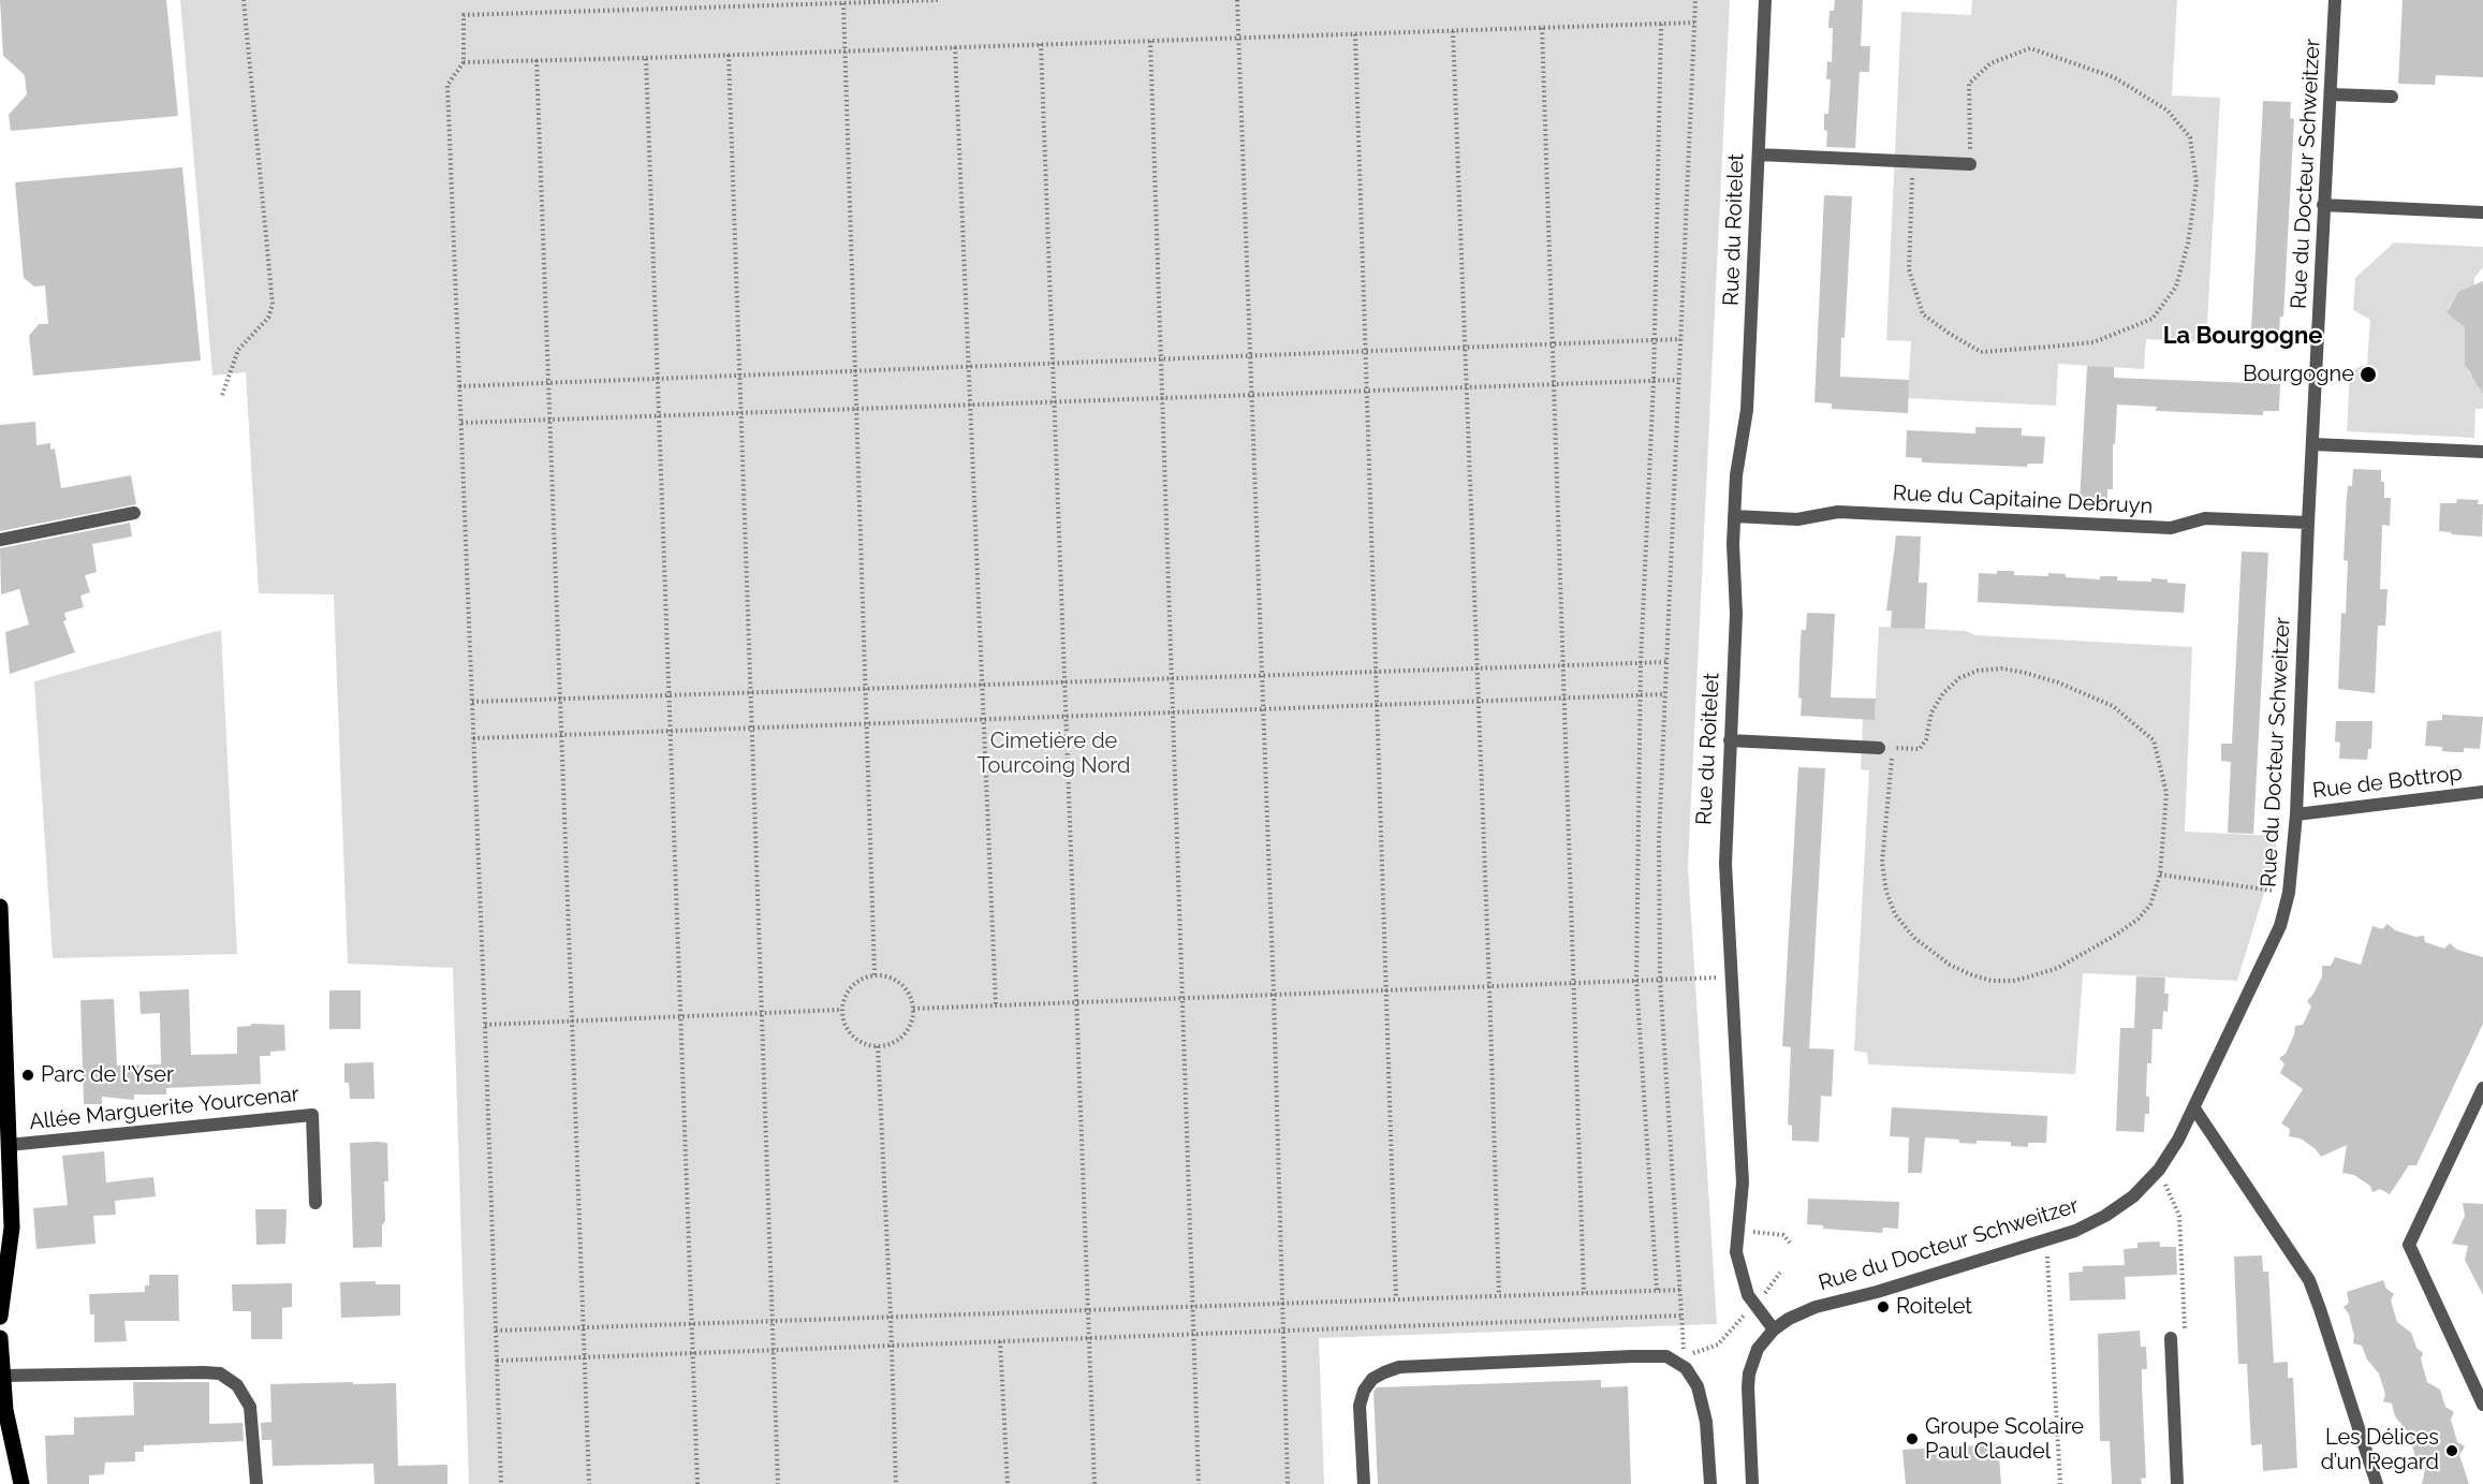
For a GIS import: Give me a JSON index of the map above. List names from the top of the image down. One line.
{"streets":{"street":["Rue du Docteur Schweitzer","Rue du Roitelet","Rue du Capitaine Debruyn","Rue de Bottrop","Allée Marguerite Yourcenar"]},"crossings":[["Rue du Docteur Schweitzer","Rue du Roitelet"],["Rue du Docteur Schweitzer","Rue du Capitaine Debruyn"],["Rue du Docteur Schweitzer","Rue de Bottrop"],["Rue du Roitelet","Rue du Capitaine Debruyn"]],"districts":["La Bourgogne"],"parks":["Cimetière de Tourcoing Nord"],"places":["Bourgogne","Parc de l'Yser","Roitelet","Groupe Scolaire Paul Claudel","Les Délices d’un Regard"]}
